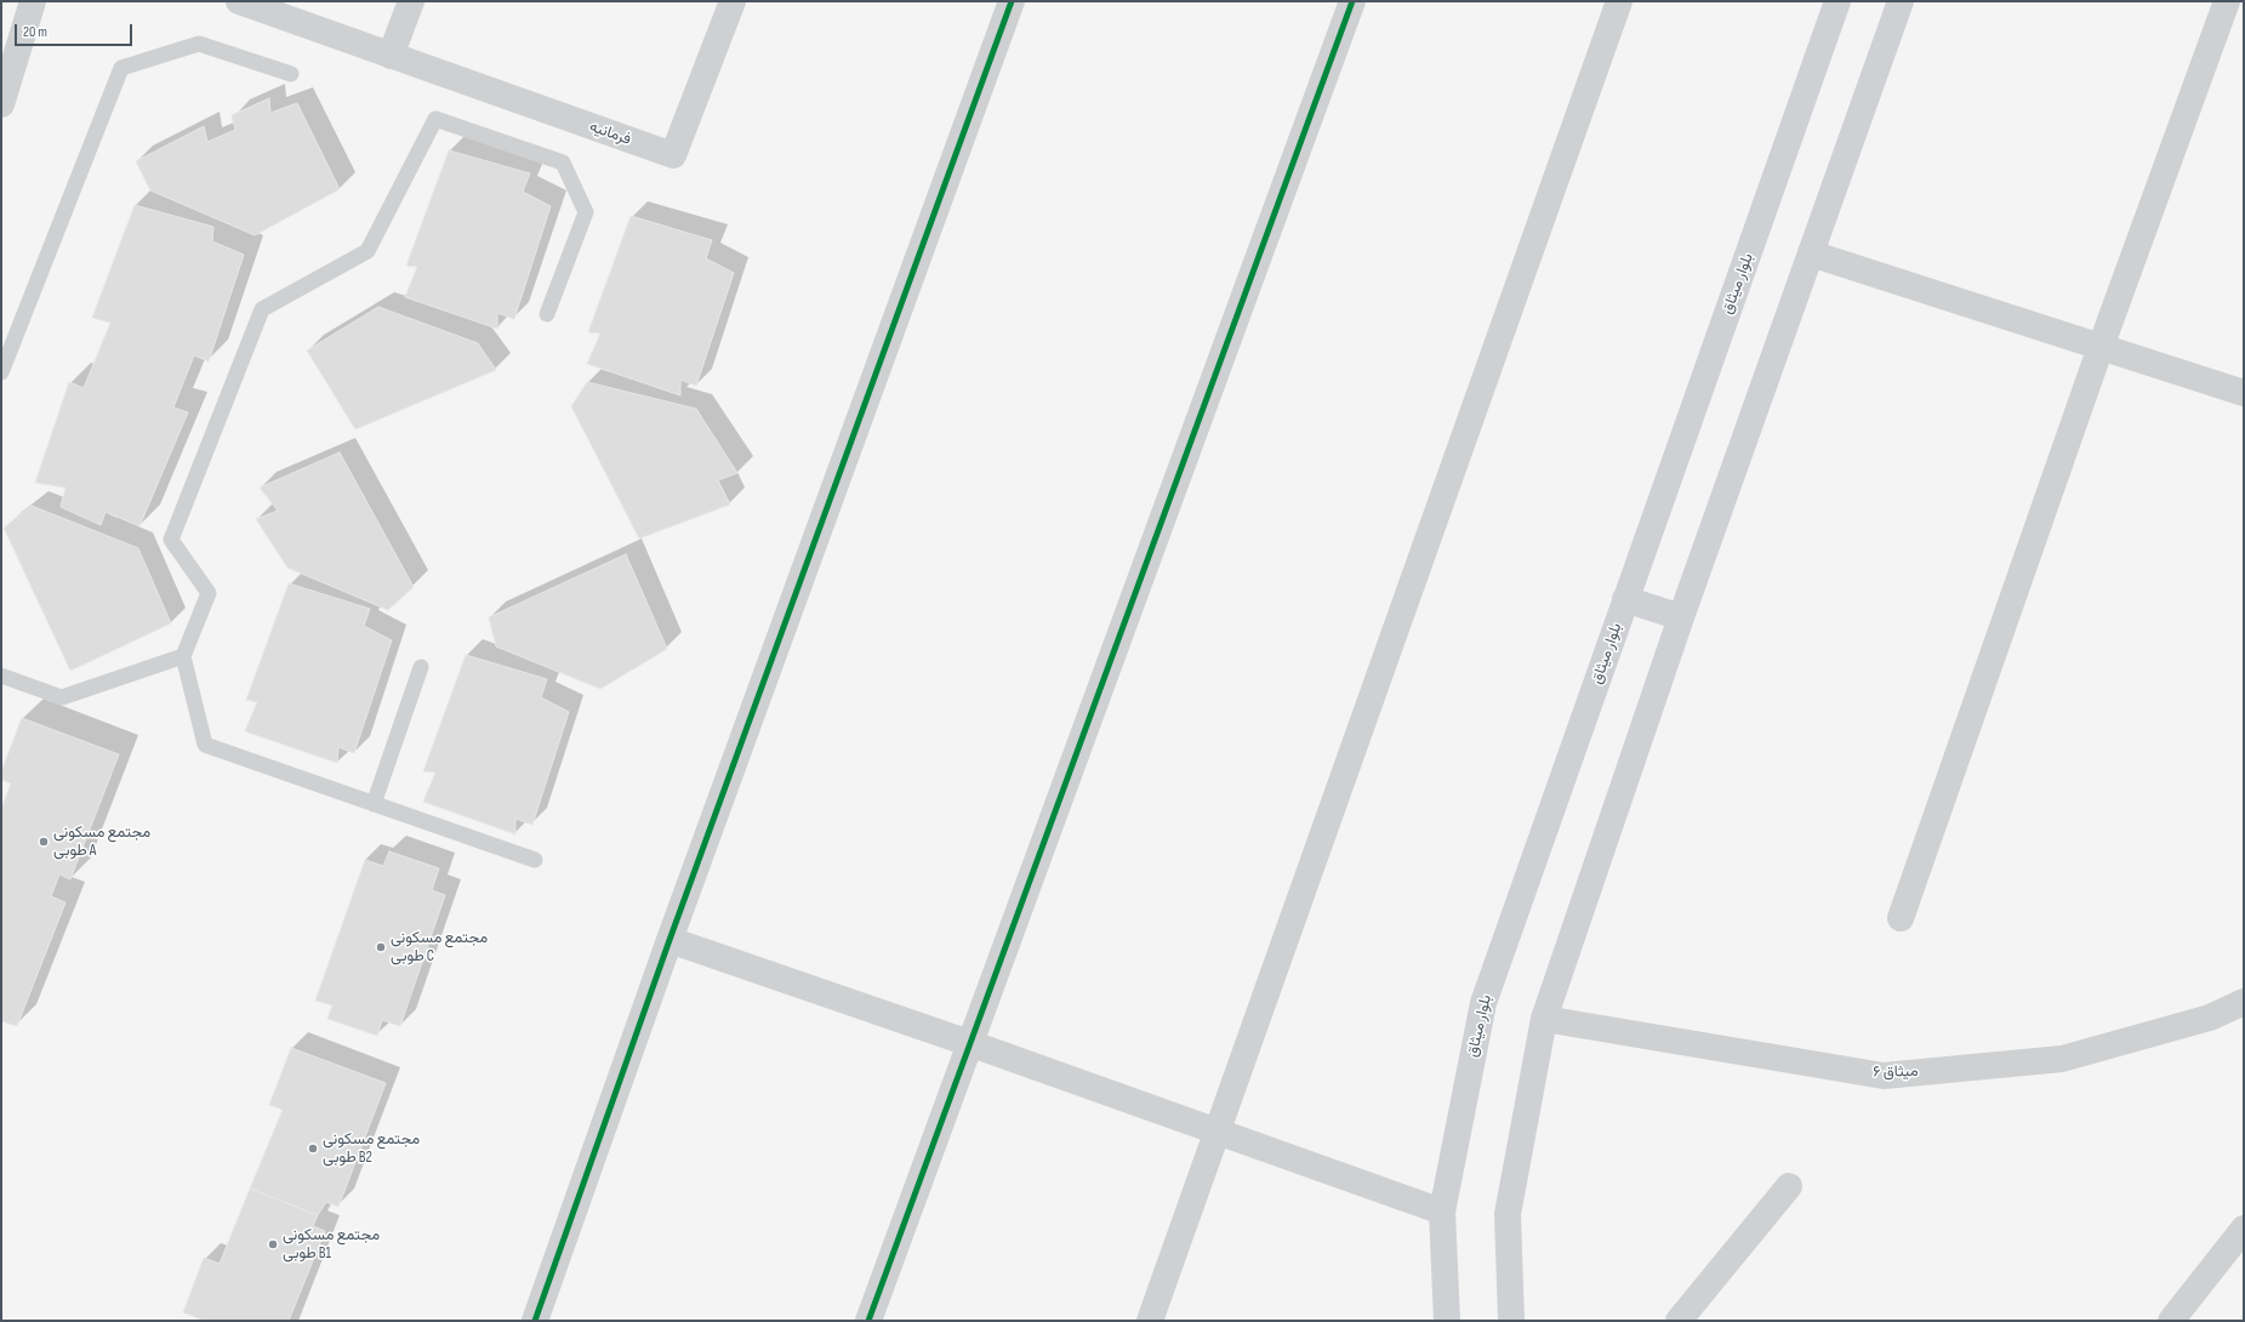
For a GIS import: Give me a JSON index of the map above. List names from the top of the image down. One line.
{"streets":{"street":["فرمانیه","بلوار میثاق","میثاق ۶"]},"places":["مجتمع مسکونی طوبی A","مجتمع مسکونی طوبی C","مجتمع مسکونی طوبی B2","مجتمع مسکونی طوبی B1"],"scale_bar":"20 m"}
